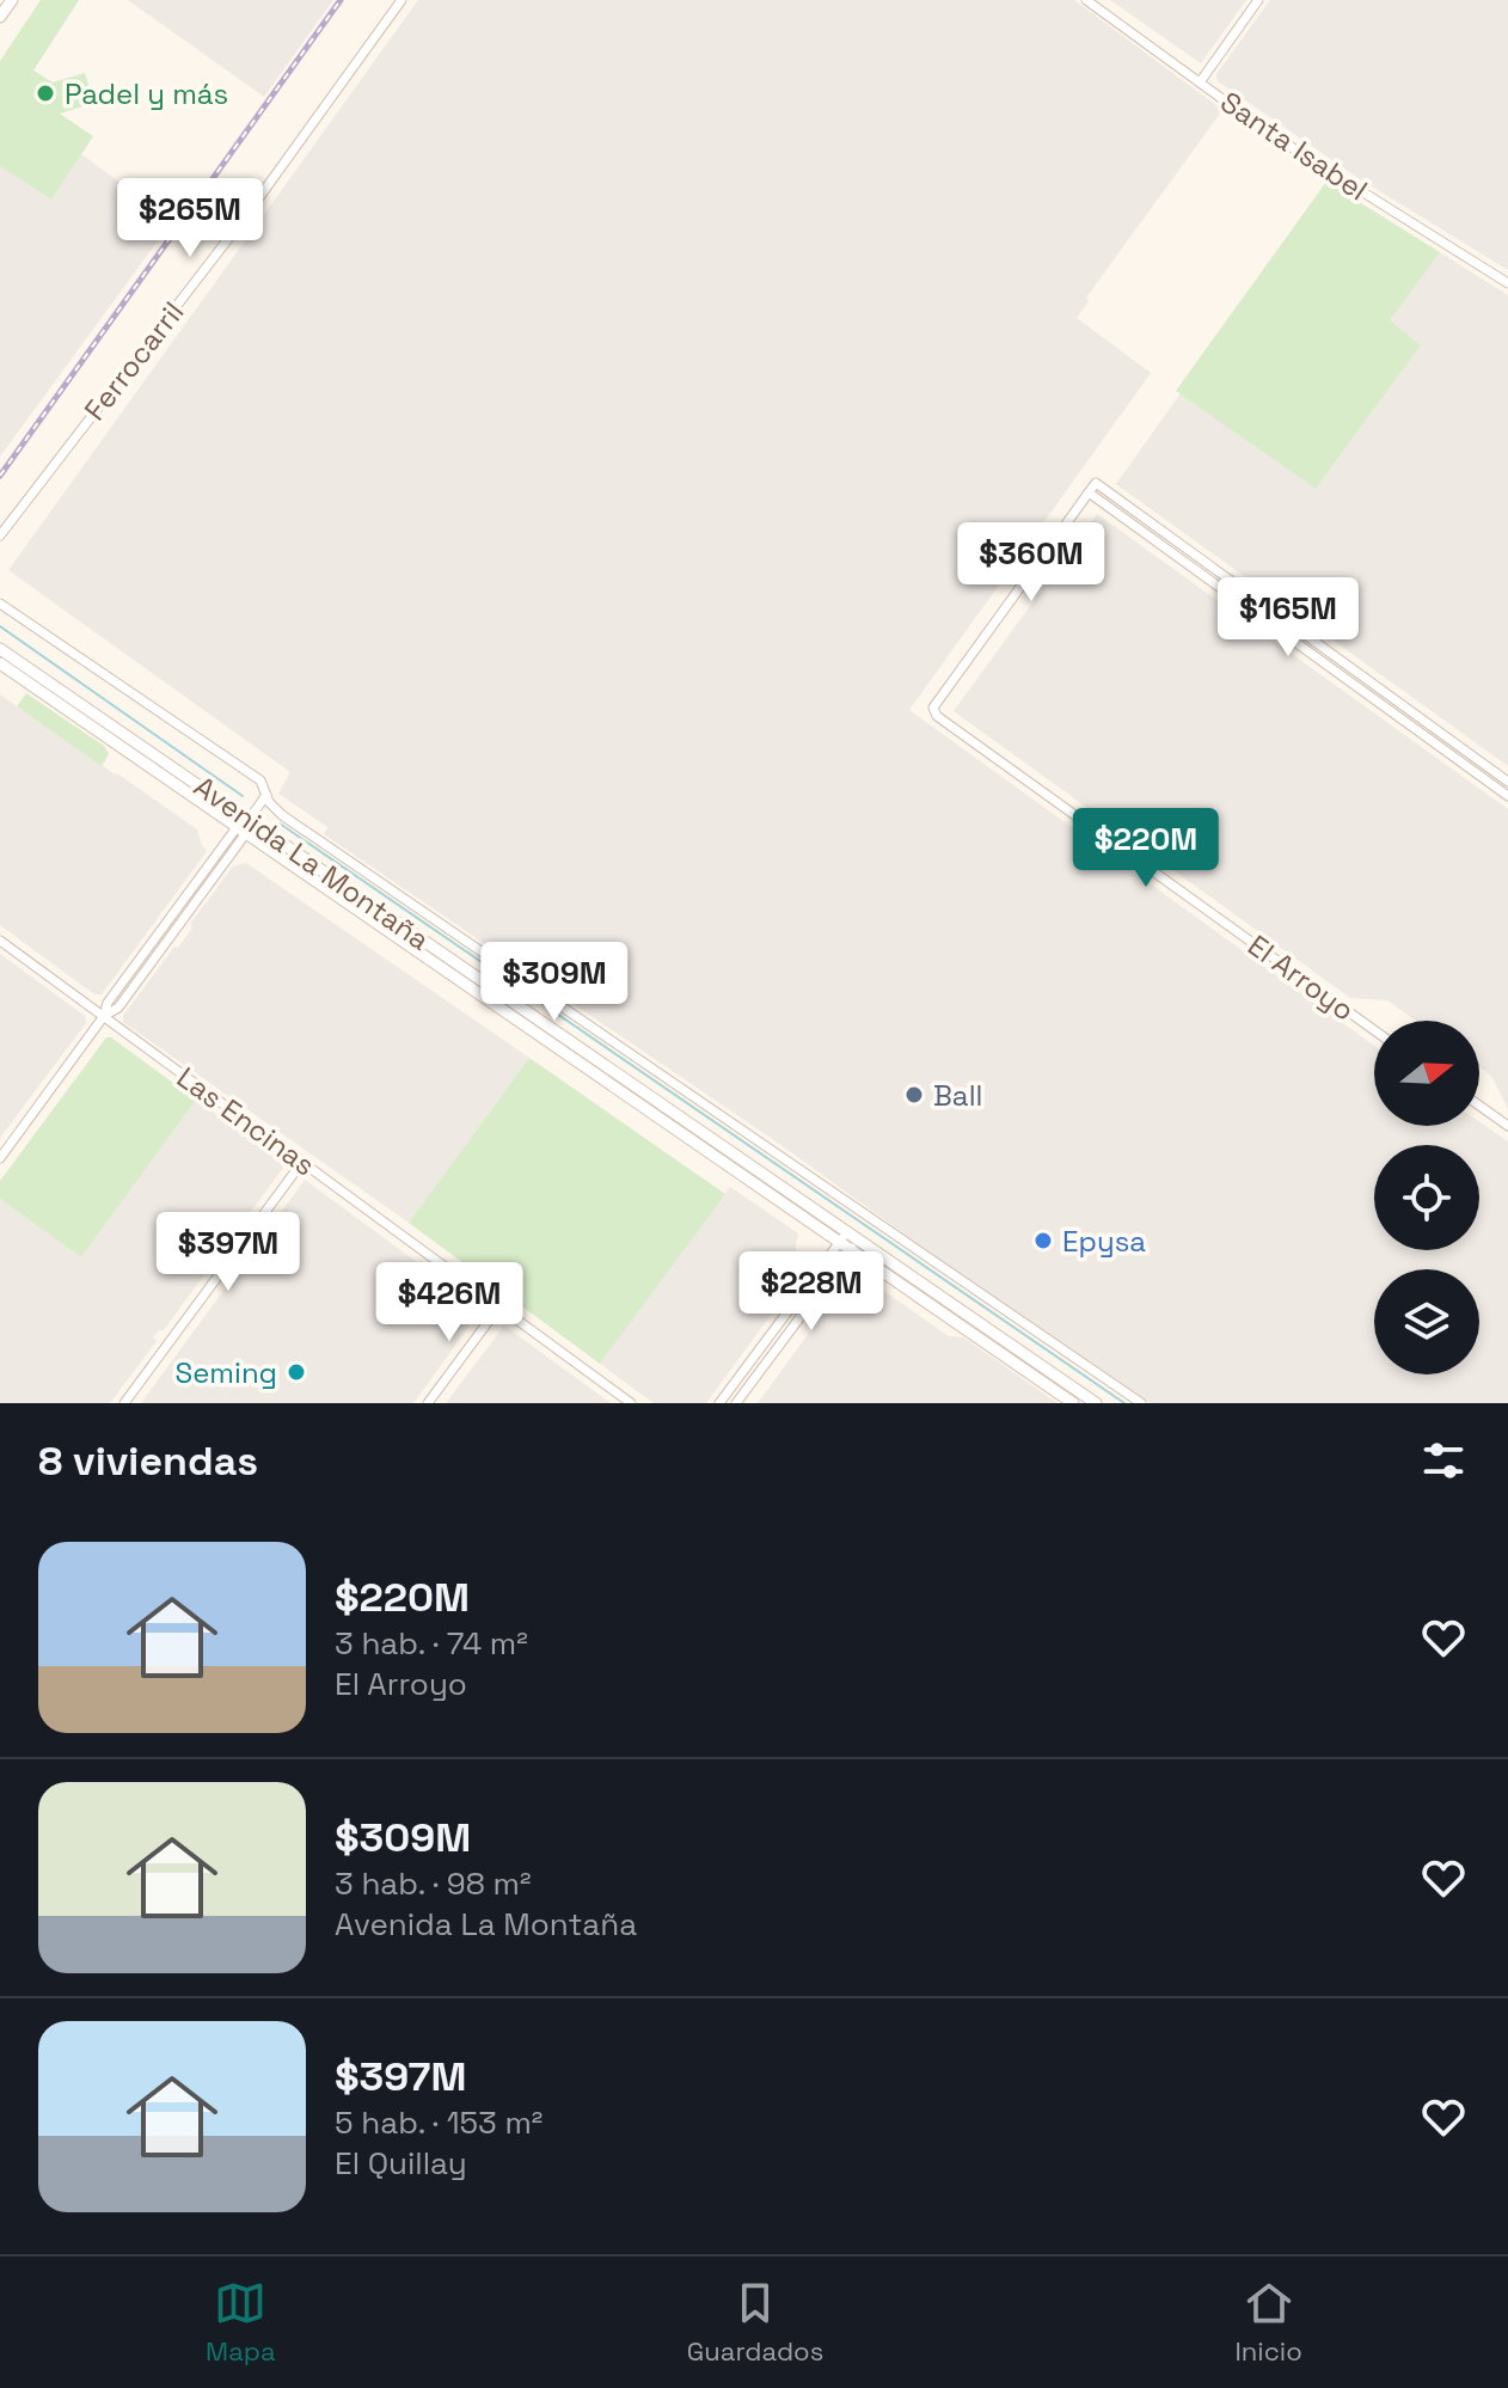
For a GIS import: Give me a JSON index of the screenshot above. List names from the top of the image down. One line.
{"streets":{"main road":["Avenida La Montaña"],"street":["Santa Isabel","Ferrocarril","El Arroyo","Las Encinas"]},"places":["Padel y más","Ball","Epysa","Seming"],"north":"right","page":{"price":["$265M","$360M","$165M","$220M","$309M","$397M","$228M","$426M"],"heading":"8 viviendas","list":[{"name":"$220M","note":"3 hab. · 74 m² · El Arroyo"},{"name":"$309M","note":"3 hab. · 98 m² · Avenida La Montaña"},{"name":"$397M","note":"5 hab. · 153 m² · El Quillay"}],"tabs":["Mapa","Guardados","Inicio"]}}
